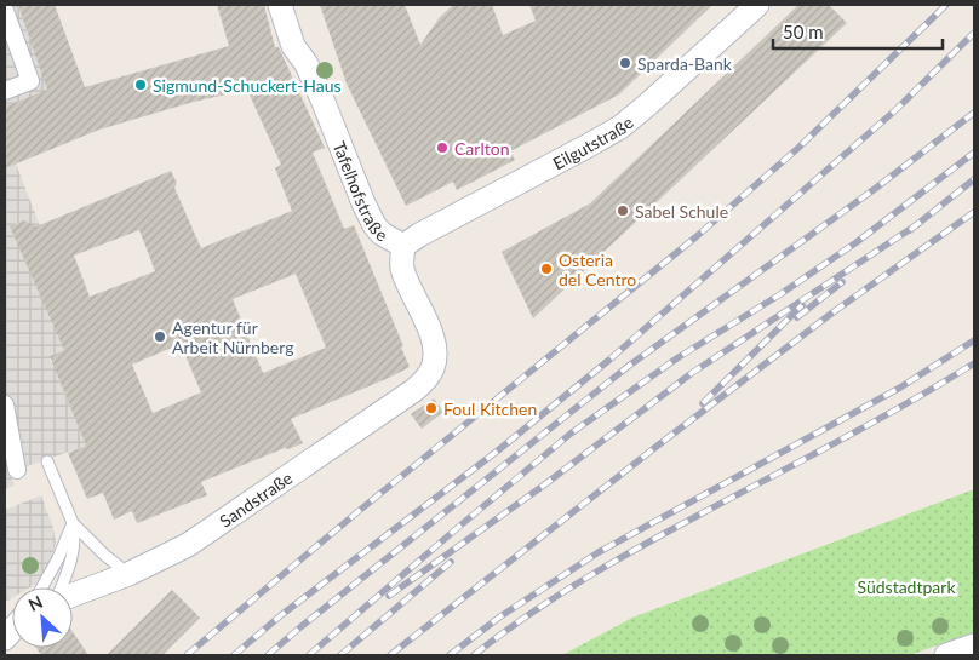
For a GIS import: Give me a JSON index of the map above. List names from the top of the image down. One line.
{"streets":{"street":["Eilgutstraße","Tafelhofstraße","Sandstraße"]},"crossings":[["Eilgutstraße","Tafelhofstraße"],["Tafelhofstraße","Sandstraße"]],"parks":["Südstadtpark"],"places":["Sparda-Bank","Sigmund-Schuckert-Haus","Carlton","Sabel Schule","Osteria del Centro","Agentur für Arbeit Nürnberg","Foul Kitchen"],"scale_bar":"50 m","north":"top left"}
